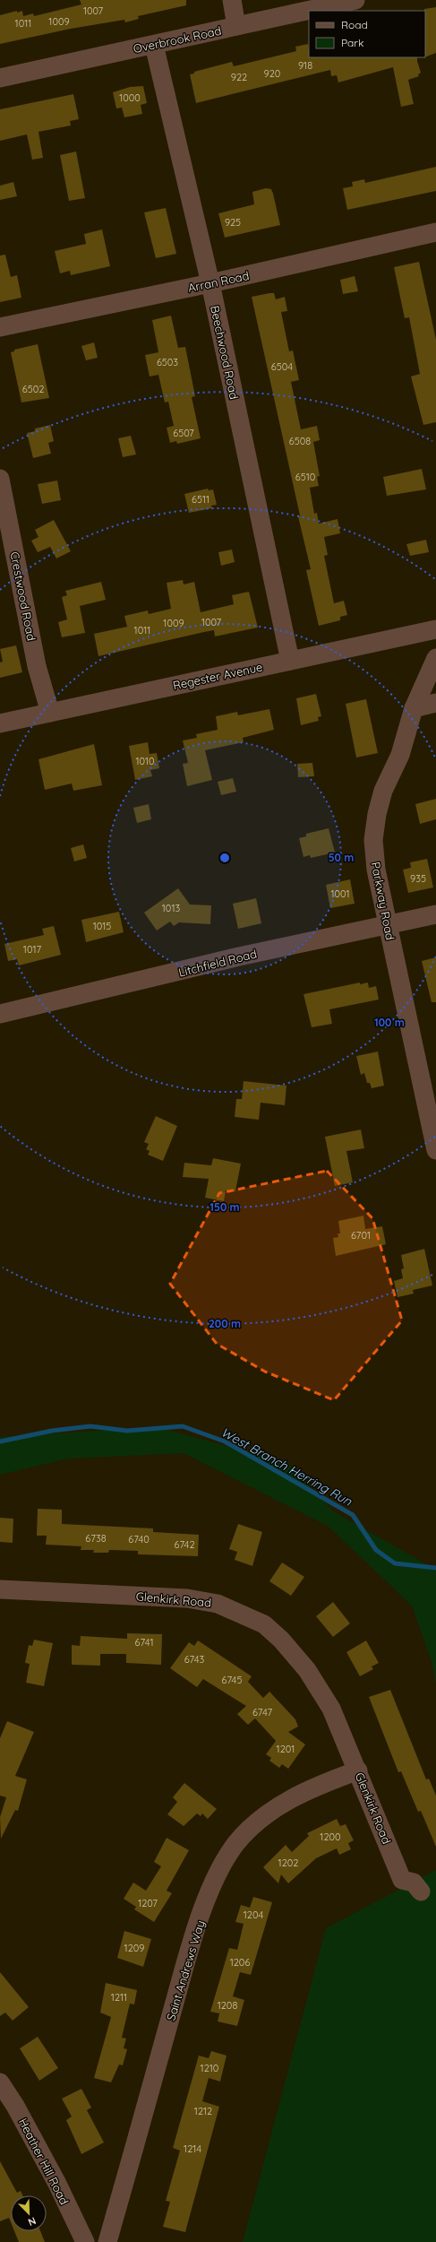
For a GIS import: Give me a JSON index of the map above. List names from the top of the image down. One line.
{"streets":{"street":["Overbrook Road","Arran Road","Beechwood Road","Crestwood Road","Regester Avenue","Parkway Road","Litchfield Road","Glenkirk Road","Saint Andrews Way","Heather Hill Road"]},"crossings":[["Overbrook Road","Beechwood Road"],["Arran Road","Beechwood Road"],["Beechwood Road","Regester Avenue"],["Crestwood Road","Regester Avenue"],["Parkway Road","Litchfield Road"],["Glenkirk Road","Saint Andrews Way"]],"water":["West Branch Herring Run"],"house_numbers":["1007","1009","1011","918","920","922","1000","925","6503","6504","6502","6507","6508","6510","6511","1007","1009","1011","1010","935","1001","1013","1015","1017","6701","6738","6740","6742","6741","6743","6745","6747","1201","1200","1202","1207","1204","1209","1206","1211","1208","1210","1212","1214"],"legend":["Road","Park"],"north":"bottom right","rings":["50 m","100 m","150 m","200 m"]}
